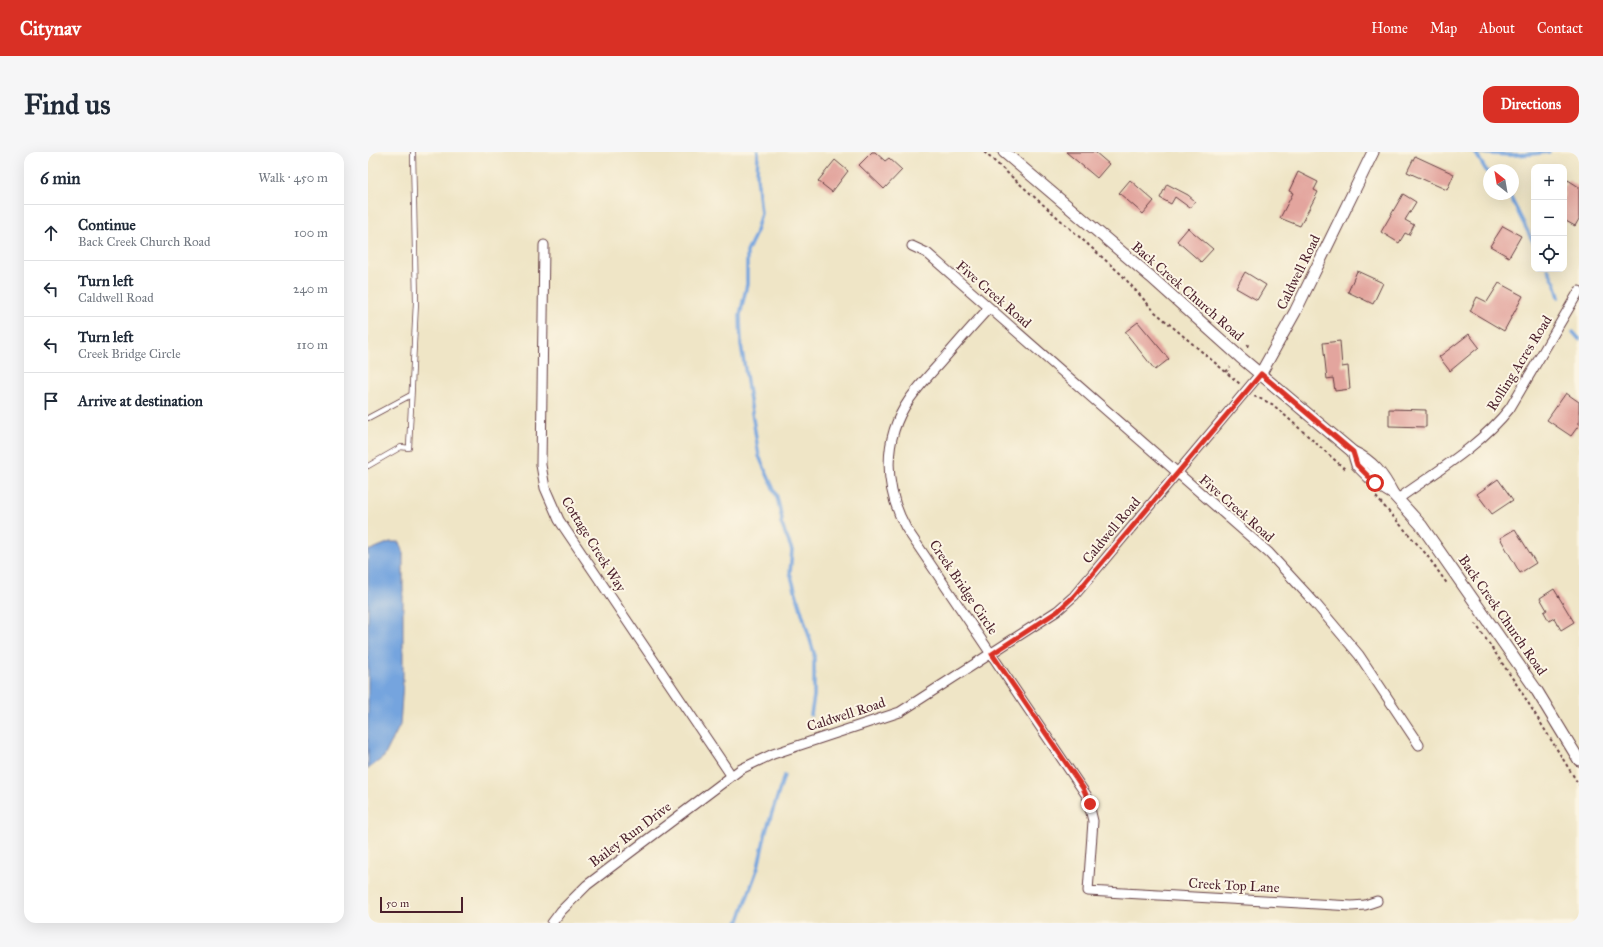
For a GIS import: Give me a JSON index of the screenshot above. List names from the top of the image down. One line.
{"streets":{"street":["Caldwell Road","Back Creek Church Road","Five Creek Road","Rolling Acres Road","Cottage Creek Way","Creek Bridge Circle","Bailey Run Drive","Creek Top Lane"]},"crossings":[["Caldwell Road","Back Creek Church Road"],["Caldwell Road","Five Creek Road"],["Caldwell Road","Cottage Creek Way"],["Caldwell Road","Creek Bridge Circle"],["Caldwell Road","Bailey Run Drive"],["Back Creek Church Road","Rolling Acres Road"],["Five Creek Road","Creek Bridge Circle"],["Cottage Creek Way","Bailey Run Drive"],["Creek Bridge Circle","Creek Top Lane"]],"scale_bar":"50 m","north":"top left","page":{"header":"Citynav","nav":["Home","Map","About","Contact"],"buttons":"Directions","title":"Find us","heading":["6 min","Walk · 450 m"],"map_buttons":["+","−"],"list":[["Continue","Back Creek Church Road","100 m"],["Turn left","Caldwell Road","240 m"],["Turn left","Creek Bridge Circle","110 m"],"Arrive at destination"],"scale":"50 m"}}
